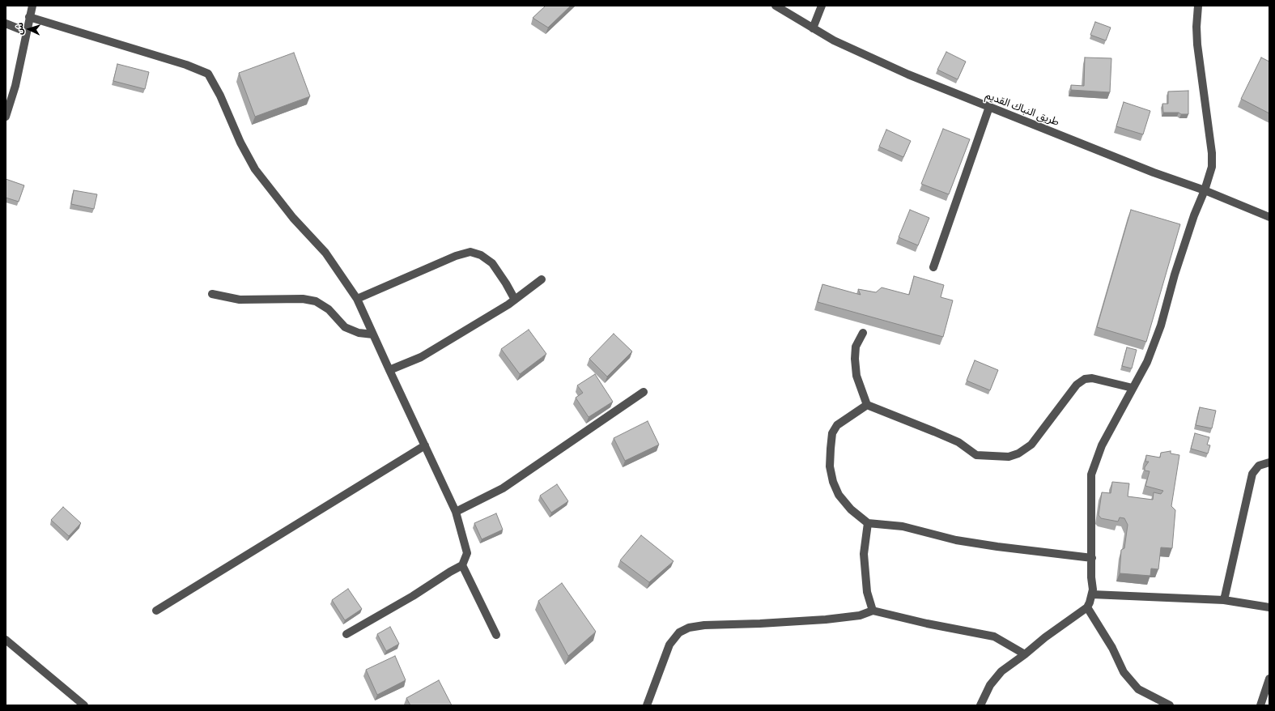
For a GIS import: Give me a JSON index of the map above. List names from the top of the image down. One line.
{"streets":{"street":["طريق النباك القديم"]},"north":"left"}
